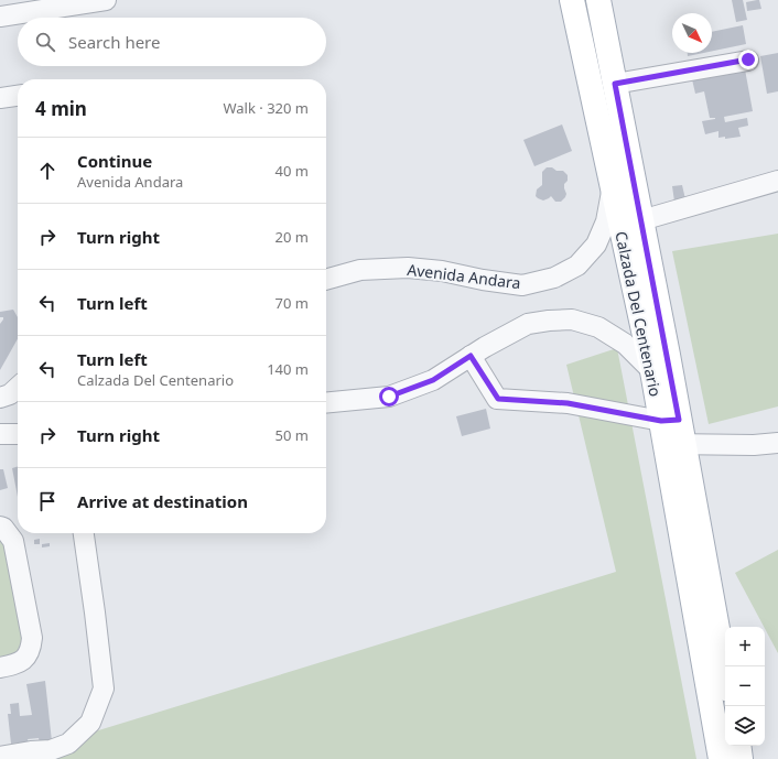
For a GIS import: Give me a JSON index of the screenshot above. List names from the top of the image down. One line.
{"streets":{"main road":["Calzada Del Centenario"],"street":["Avenida Andara"]},"crossings":[["Avenida Andara","Calzada Del Centenario"]],"north":"bottom right","page":{"search":"Search here","heading":["4 min","Walk · 320 m"],"list":[["Continue","Avenida Andara","40 m"],["Turn right","20 m"],["Turn left","70 m"],["Turn left","Calzada Del Centenario","140 m"],["Turn right","50 m"],"Arrive at destination"],"map_buttons":["+","−"]}}
